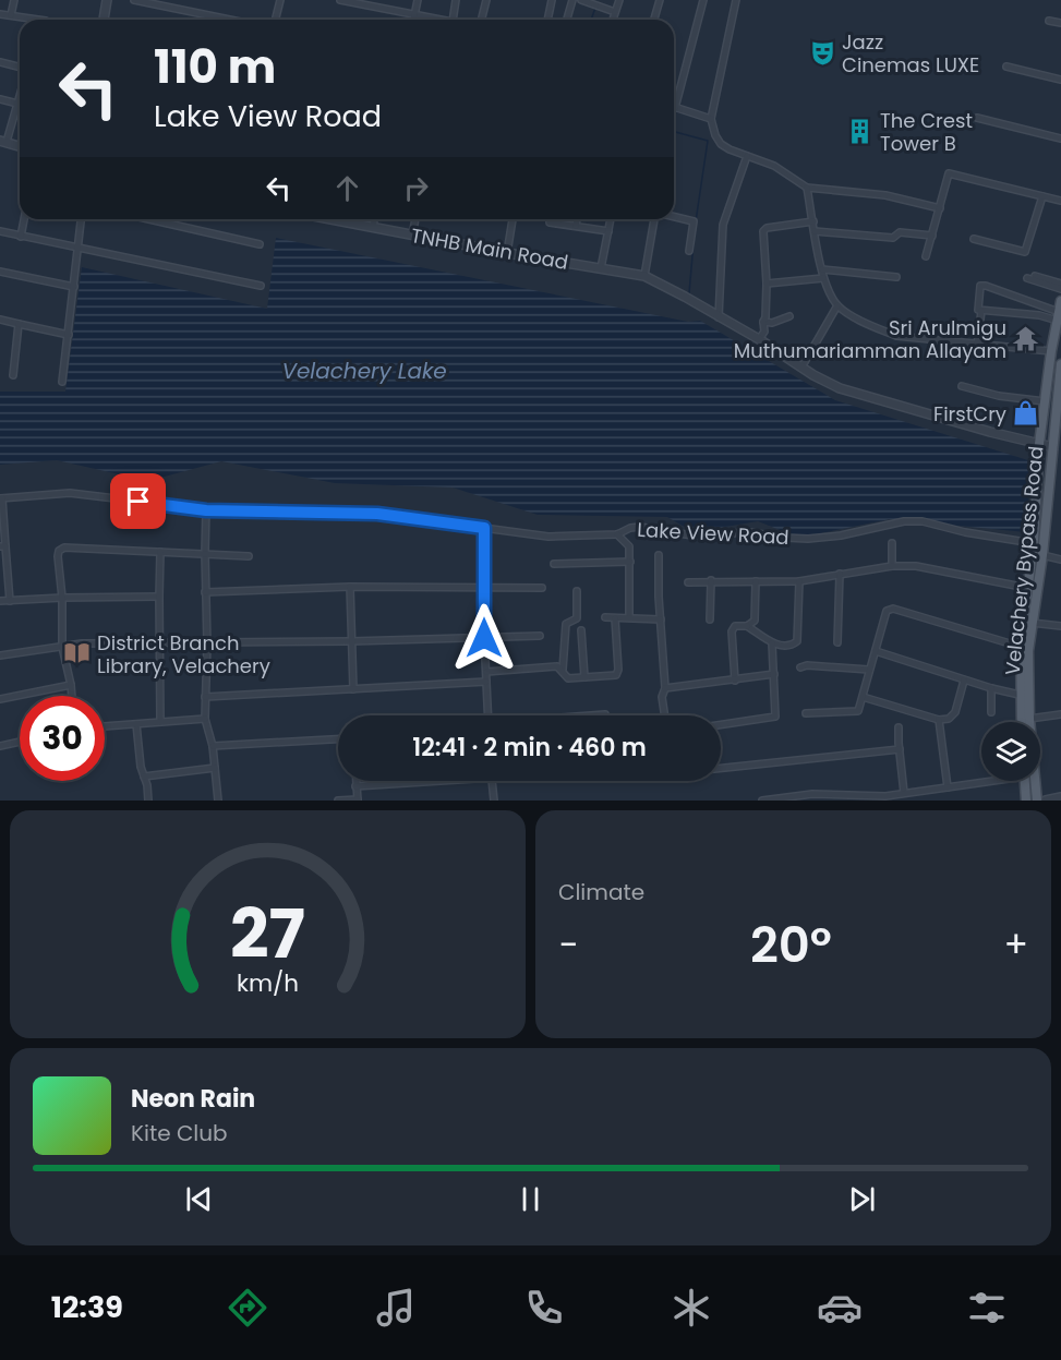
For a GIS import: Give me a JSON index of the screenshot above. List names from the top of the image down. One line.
{"streets":{"main road":["Velachery Bypass Road"],"street":["TNHB Main Road","Lake View Road"]},"crossings":[["TNHB Main Road","Velachery Bypass Road"],["Lake View Road","Velachery Bypass Road"]],"water":["Velachery Lake"],"places":{"theatre":["Jazz Cinemas LUXE"],"building":["The Crest Tower B"],"temple":["Sri Arulmigu Muthumariamman Allayam"],"shop":["FirstCry"],"library":["District Branch Library, Velachery"]},"page":{"turn":["110 m","Lake View Road"],"limit":"30","trip":"12:41 · 2 min · 460 m","tile":"Climate","heat":["−","20°","+"],"song":["Neon Rain","Kite Club"],"tabs":"12:39","gauge":["27","km/h"]}}
